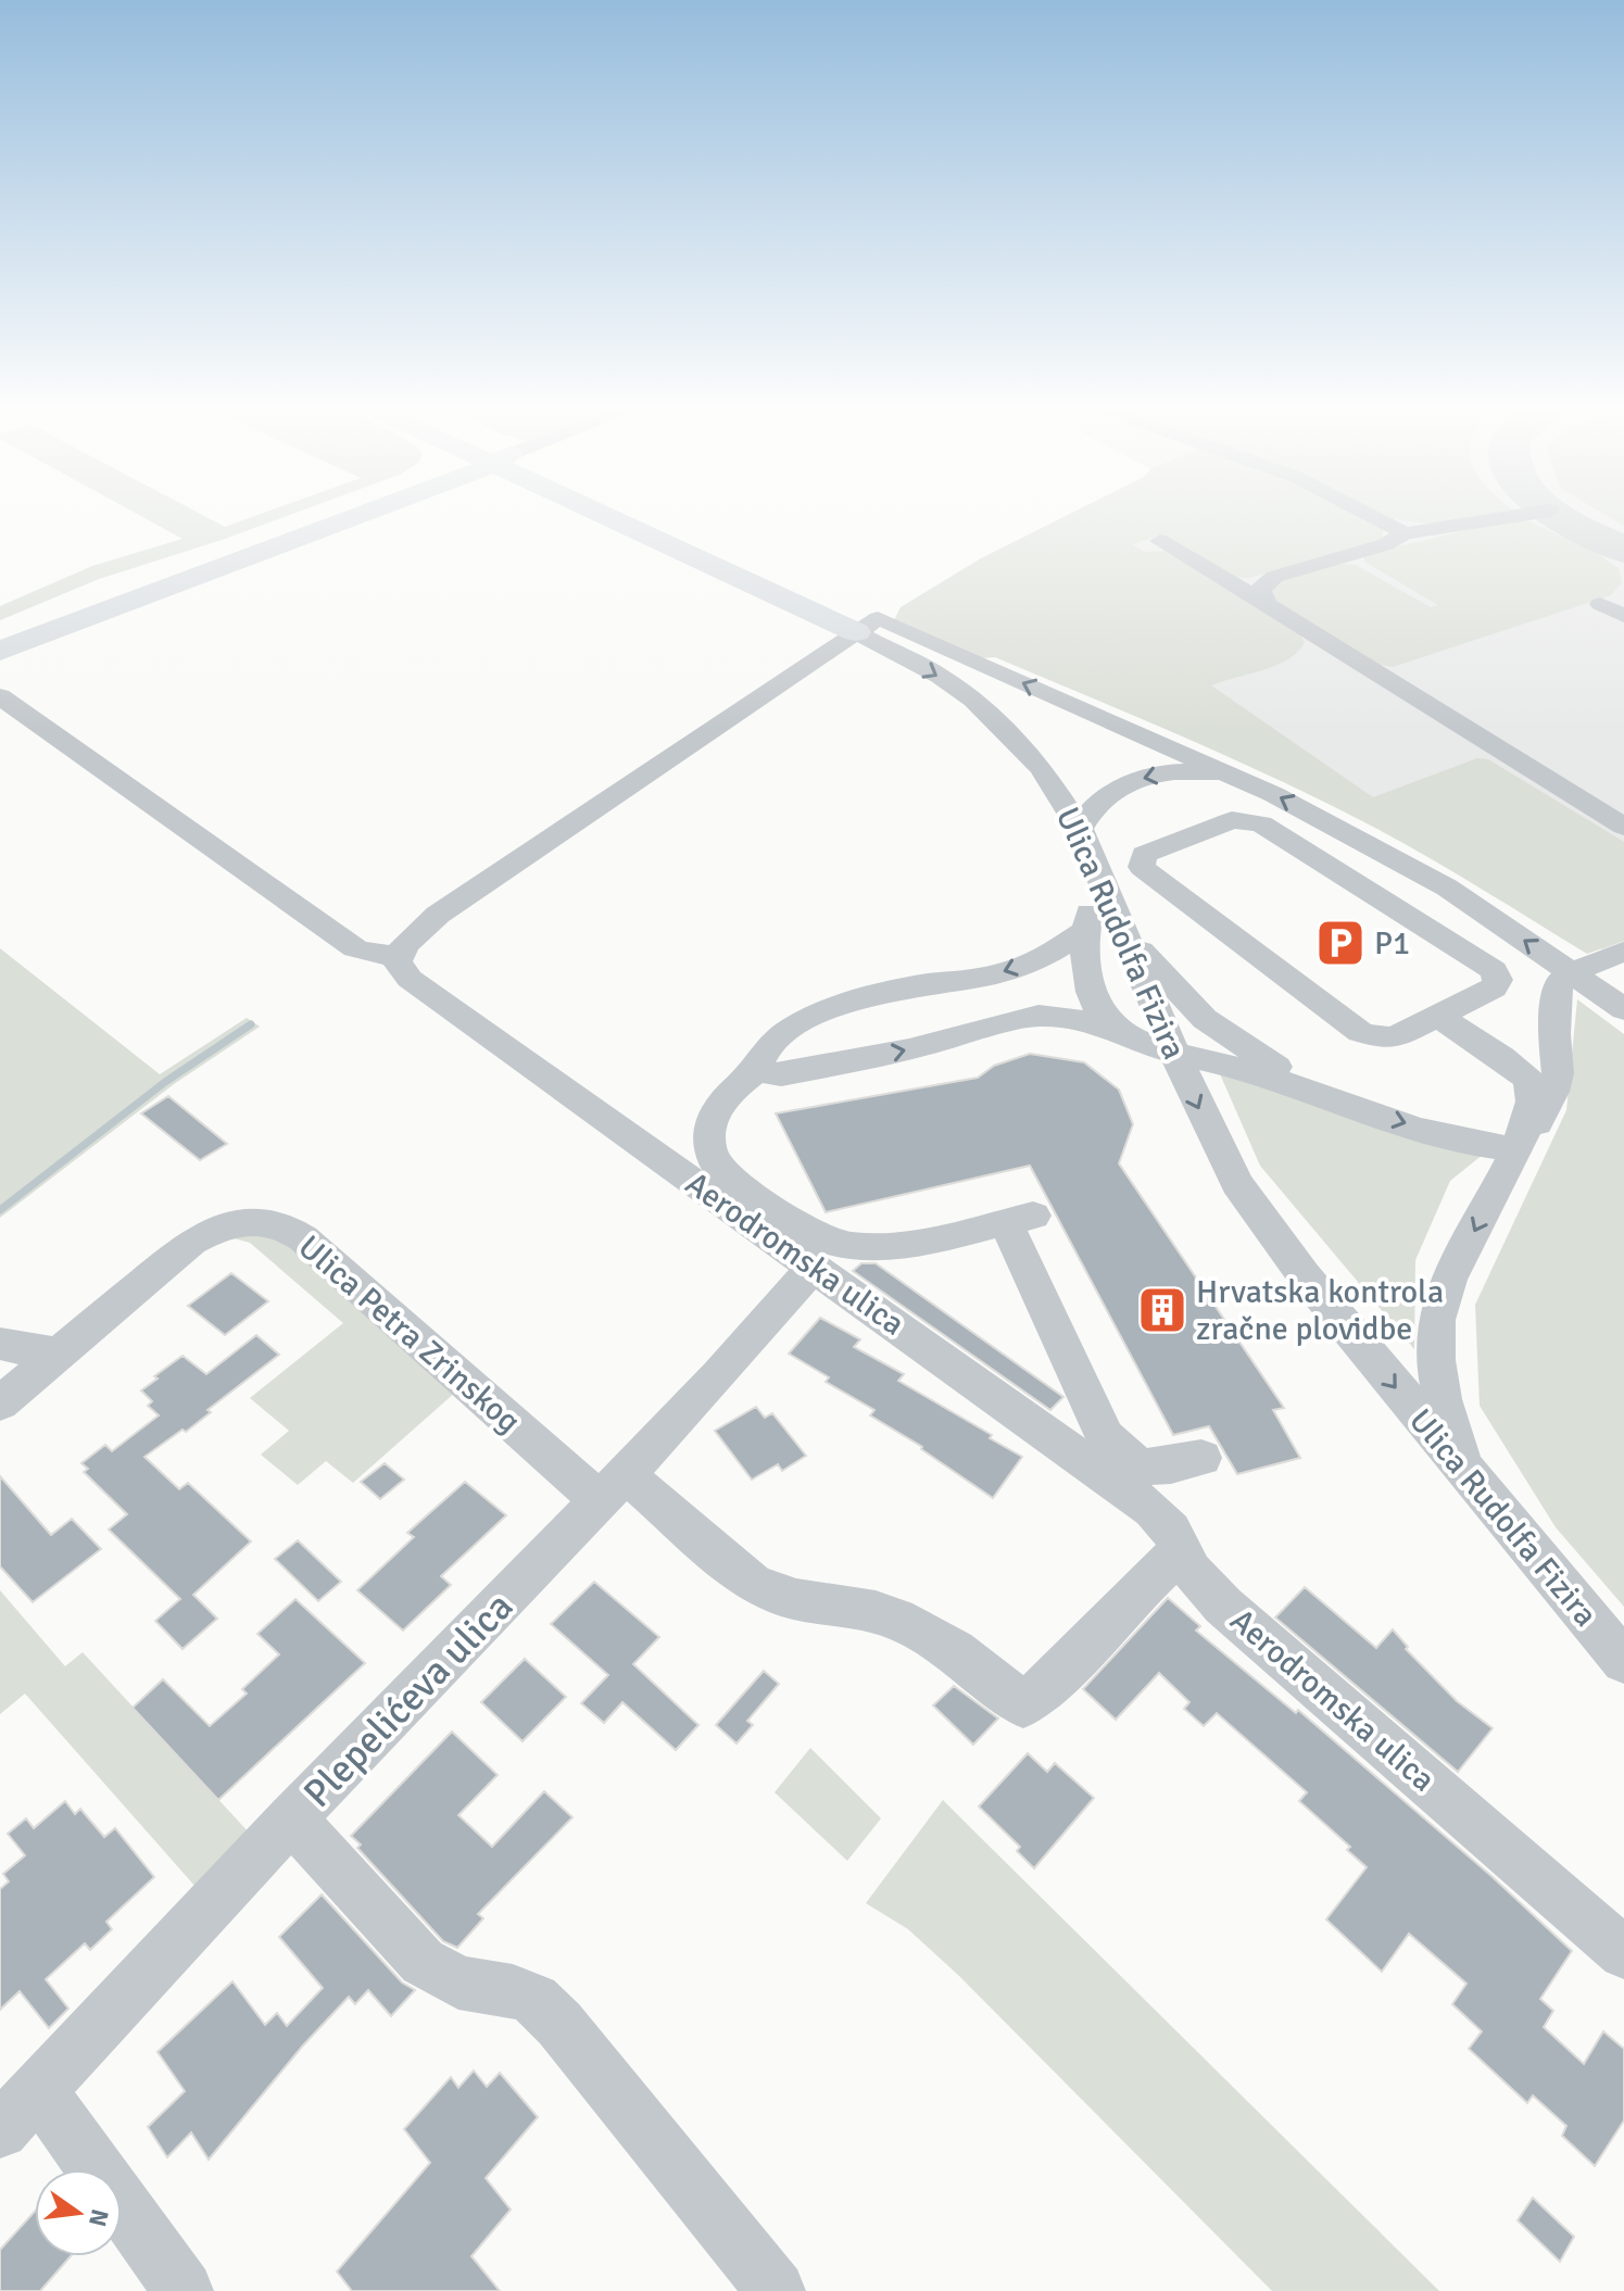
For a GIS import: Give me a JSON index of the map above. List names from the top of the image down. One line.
{"streets":{"main road":["Ulica Rudolfa Fizira"],"street":["Aerodromska ulica","Ulica Petra Zrinskog","Plepelićeva ulica"]},"crossings":[["Aerodromska ulica","Ulica Petra Zrinskog"],["Aerodromska ulica","Plepelićeva ulica"],["Ulica Petra Zrinskog","Plepelićeva ulica"]],"places":{"parking":["P1"],"building":["Hrvatska kontrola zračne plovidbe"]},"north":"right"}
